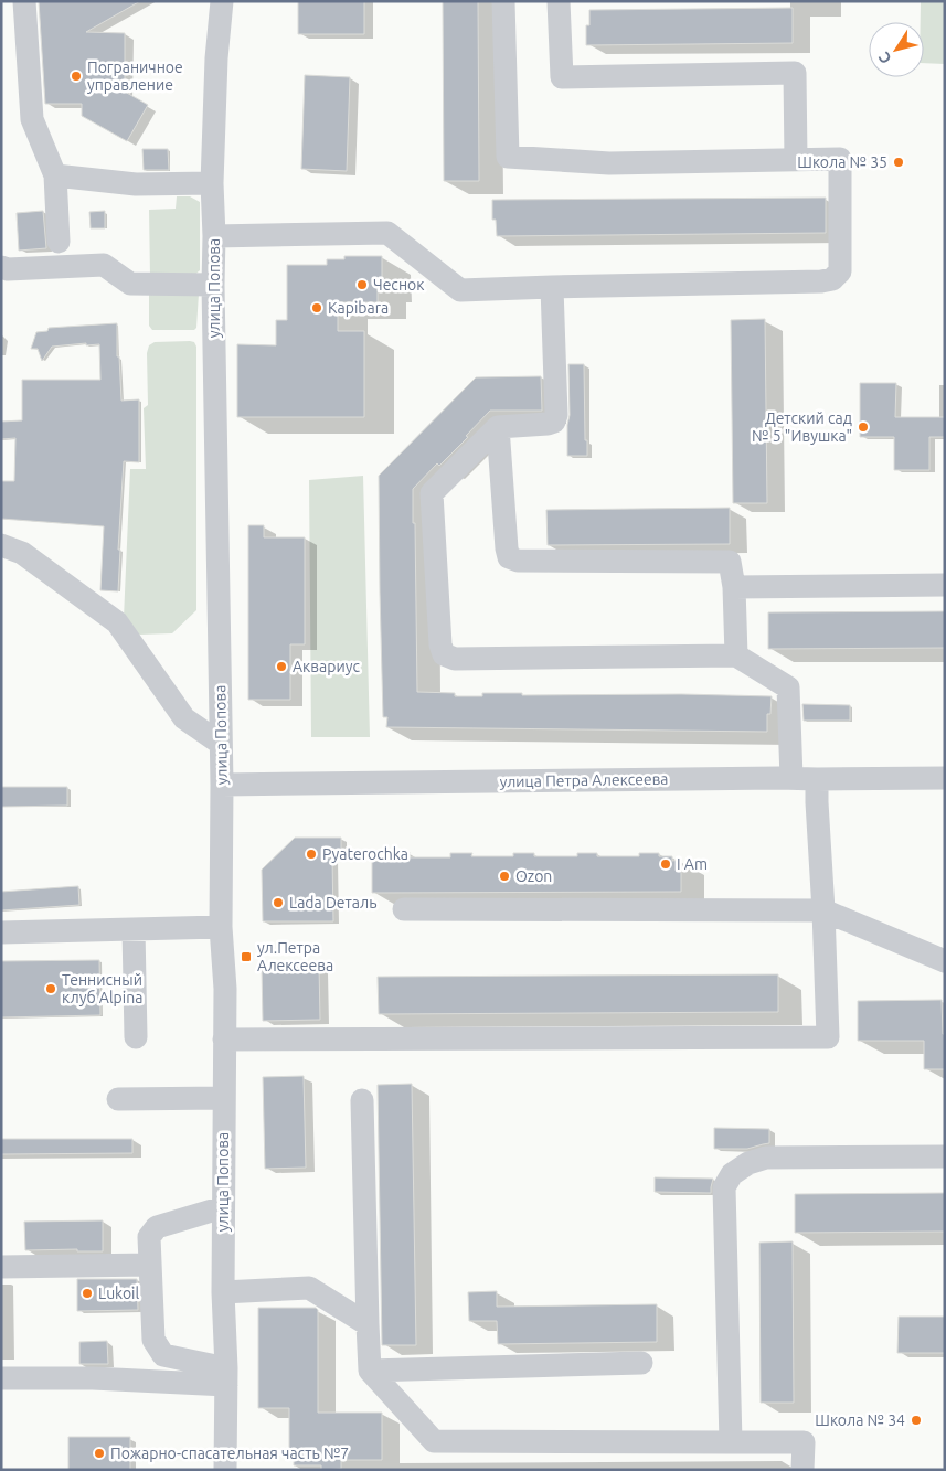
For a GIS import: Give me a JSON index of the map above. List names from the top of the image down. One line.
{"streets":{"street":["улица Попова","улица Петра Алексеева"]},"crossings":[["улица Попова","улица Петра Алексеева"]],"places":{"other":["Пограничное управление","Школа № 35","Чеснок","Kapibara","Детский сад № 5 \"Ивушка\"","Аквариус","Pyaterochka","I Am","Ozon","Lada Dеталь","Теннисный клуб Alpina","Lukoil","Школа № 34","Пожарно-спасательная часть №7"],"transit":["ул.Петра Алексеева"]},"north":"bottom left"}
